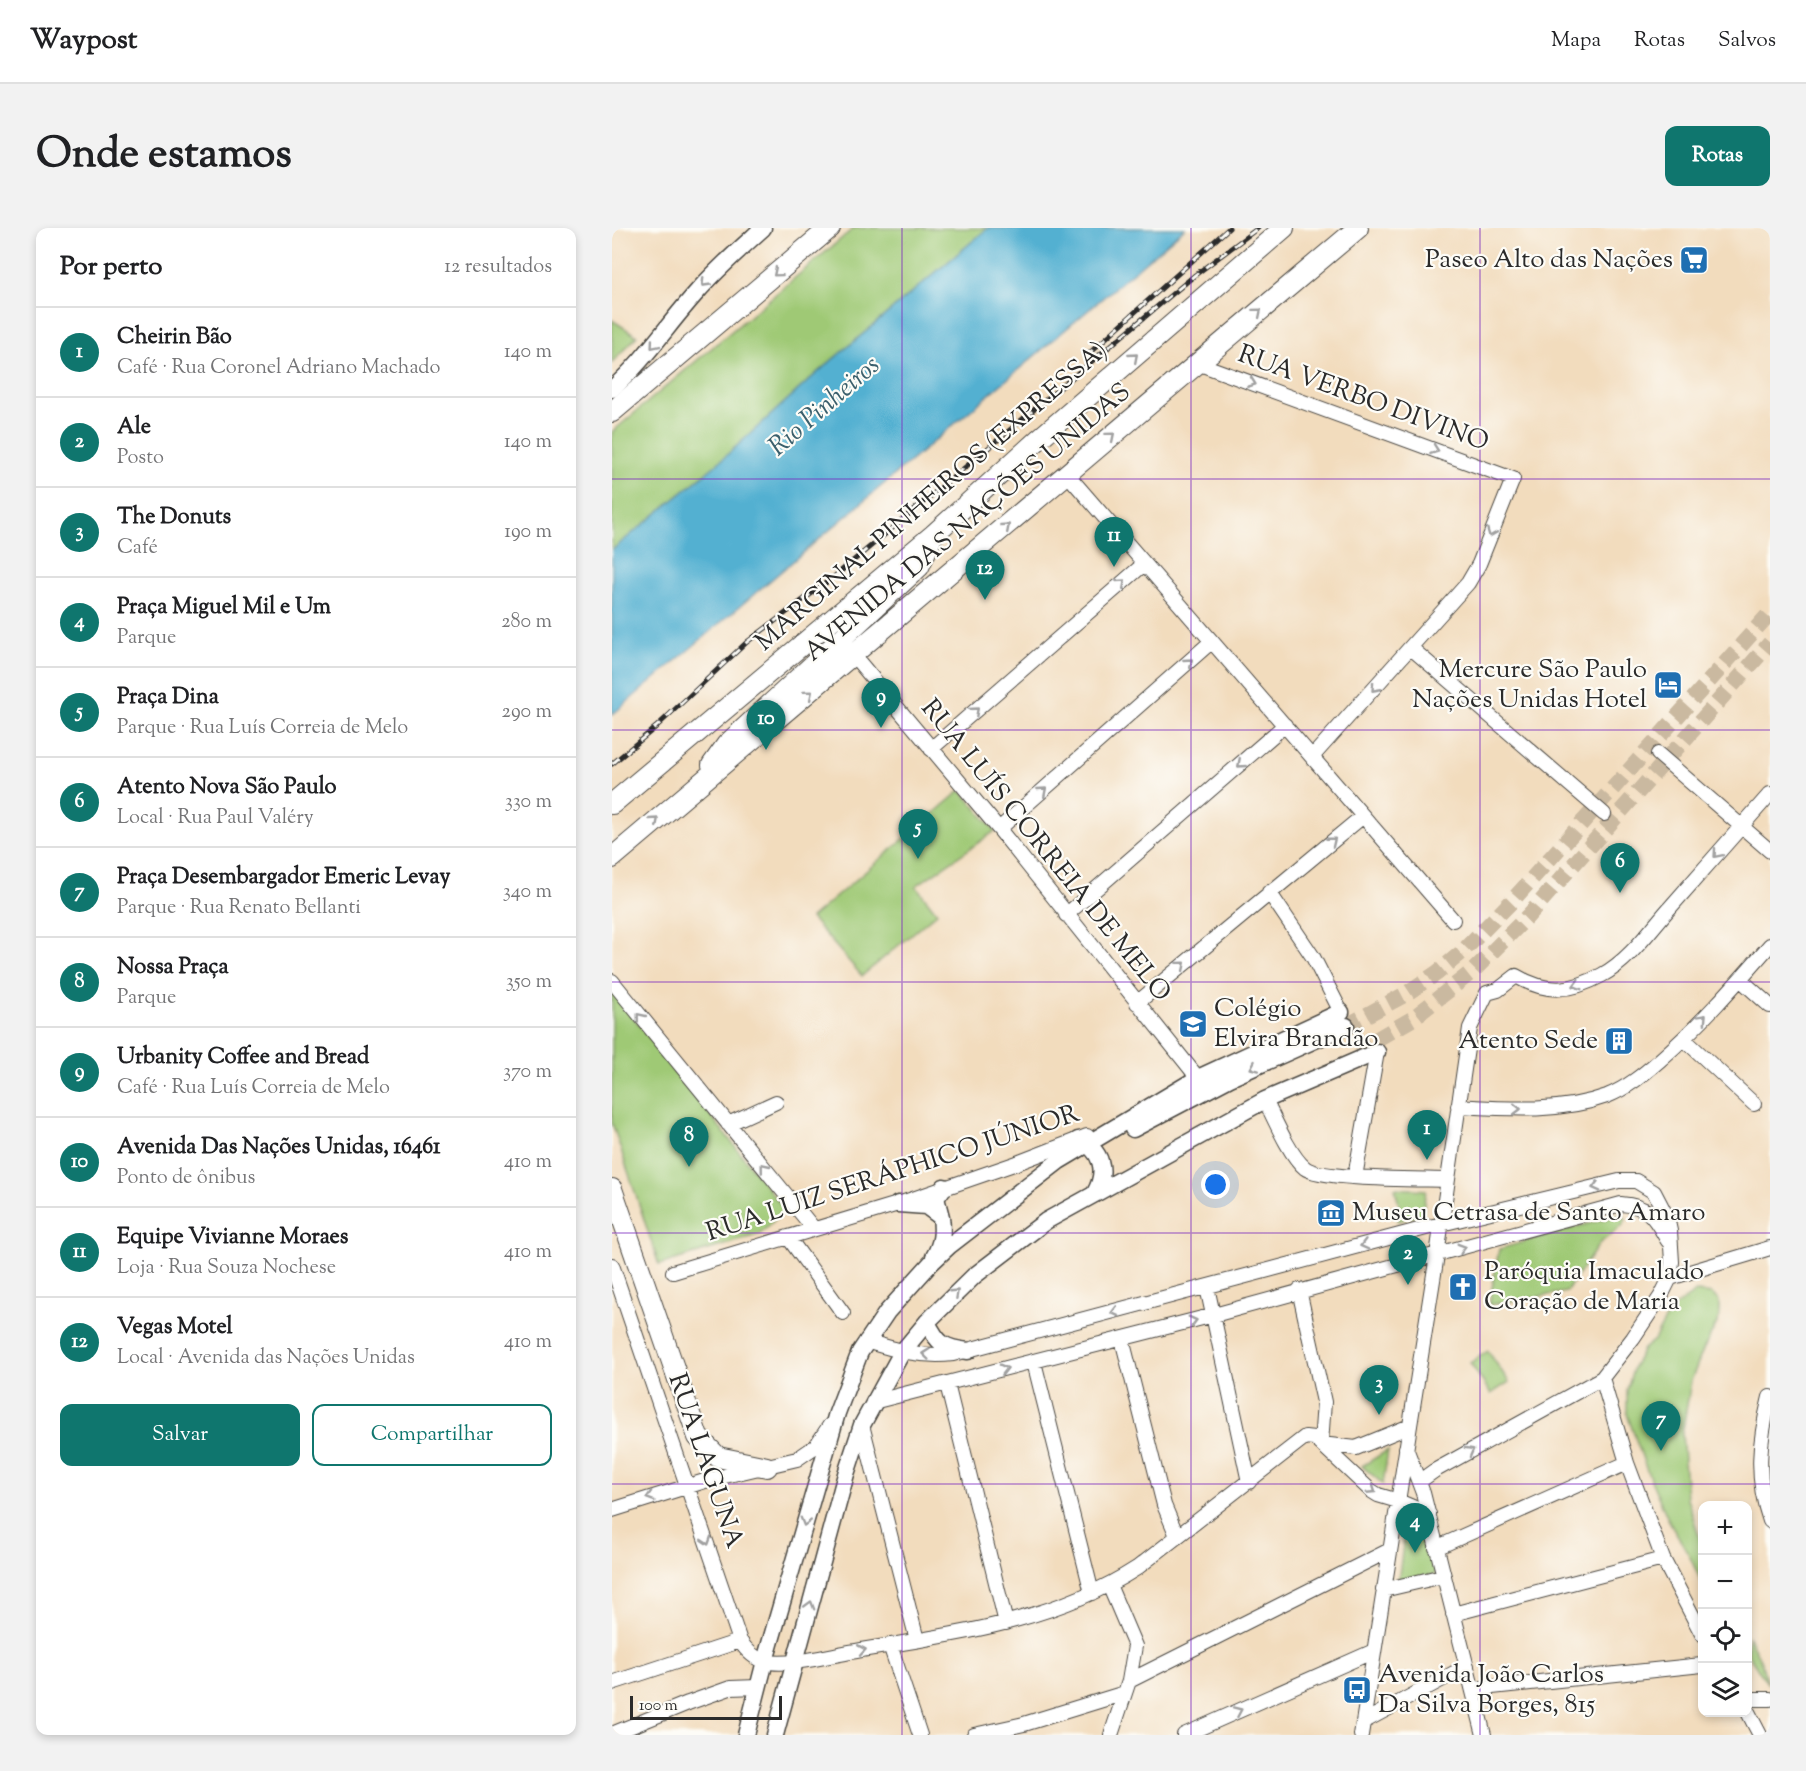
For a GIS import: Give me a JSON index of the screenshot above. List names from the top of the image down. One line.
{"streets":{"highway":["MARGINAL PINHEIROS (EXPRESSA)","AVENIDA DAS NAÇÕES UNIDAS"],"street":["RUA VERBO DIVINO","RUA LUÍS CORREIA DE MELO","RUA LUIZ SERÁPHICO JÚNIOR","RUA LAGUNA"]},"crossings":[["RUA VERBO DIVINO","AVENIDA DAS NAÇÕES UNIDAS"],["AVENIDA DAS NAÇÕES UNIDAS","RUA LUÍS CORREIA DE MELO"]],"one_way":["MARGINAL PINHEIROS (EXPRESSA)","RUA LAGUNA"],"water":["Rio Pinheiros"],"places":{"supermarket":["Paseo Alto das Nações"],"hotel":["Mercure São Paulo Nações Unidas Hotel"],"school or university":["Colégio Elvira Brandão"],"building":["Atento Sede"],"museum":["Museu Cetrasa de Santo Amaro"],"church":["Paróquia Imaculado Coração de Maria"],"bus stop":["Avenida João Carlos Da Silva Borges, 815"]},"scale_bar":"100 m","page":{"header":"Waypost","nav":["Mapa","Rotas","Salvos"],"title":"Onde estamos","buttons":["Rotas",["Salvar","Compartilhar"]],"heading":["Por perto","12 resultados"],"list":[{"mark":"1","name":"Cheirin Bão","note":"Café · Rua Coronel Adriano Machado","value":"140 m"},{"mark":"2","name":"Ale","note":"Posto","value":"140 m"},{"mark":"3","name":"The Donuts","note":"Café","value":"190 m"},{"mark":"4","name":"Praça Miguel Mil e Um","note":"Parque","value":"280 m"},{"mark":"5","name":"Praça Dina","note":"Parque · Rua Luís Correia de Melo","value":"290 m"},{"mark":"6","name":"Atento Nova São Paulo","note":"Local · Rua Paul Valéry","value":"330 m"},{"mark":"7","name":"Praça Desembargador Emeric Levay","note":"Parque · Rua Renato Bellanti","value":"340 m"},{"mark":"8","name":"Nossa Praça","note":"Parque","value":"350 m"},{"mark":"9","name":"Urbanity Coffee and Bread","note":"Café · Rua Luís Correia de Melo","value":"370 m"},{"mark":"10","name":"Avenida Das Nações Unidas, 16461","note":"Ponto de ônibus","value":"410 m"},{"mark":"11","name":"Equipe Vivianne Moraes","note":"Loja · Rua Souza Nochese","value":"410 m"},{"mark":"12","name":"Vegas Motel","note":"Local · Avenida das Nações Unidas","value":"410 m"}],"pins":["11","12","9","10","5","6","1","8","2","3","7","4"],"map_buttons":["+","−"],"scale":"100 m"}}
